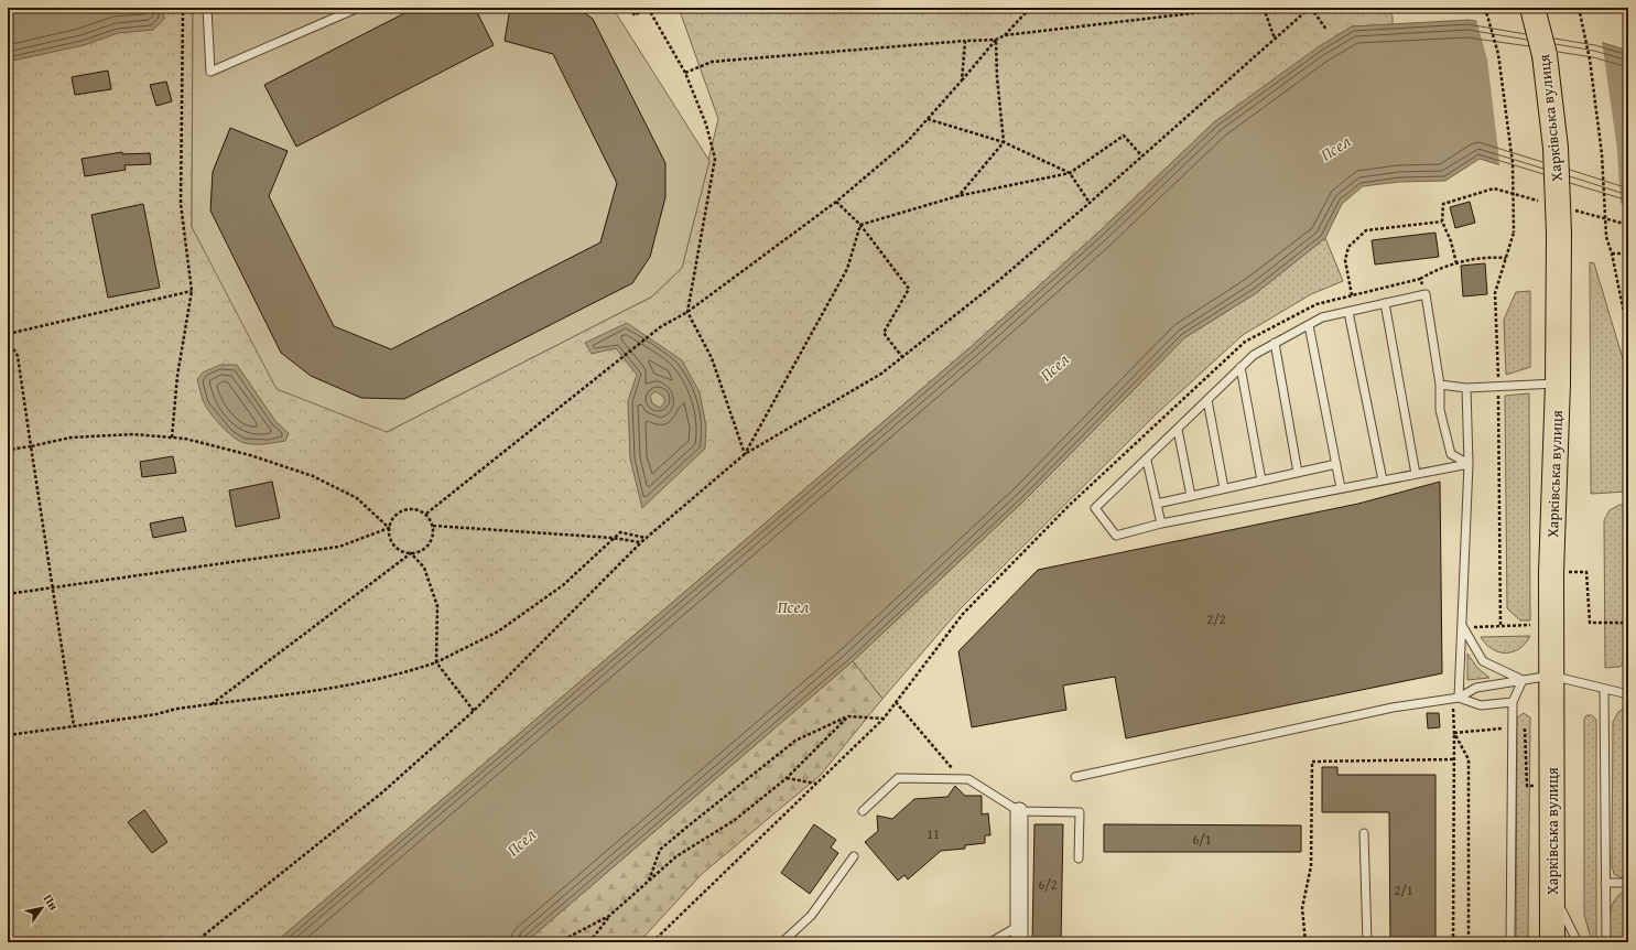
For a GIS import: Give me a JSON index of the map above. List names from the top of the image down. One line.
{"streets":{"main road":["Харківська вулиця"]},"water":["Псел"],"house_numbers":["2/2","11","6/1","6/2","2/1"],"north":"top right"}
